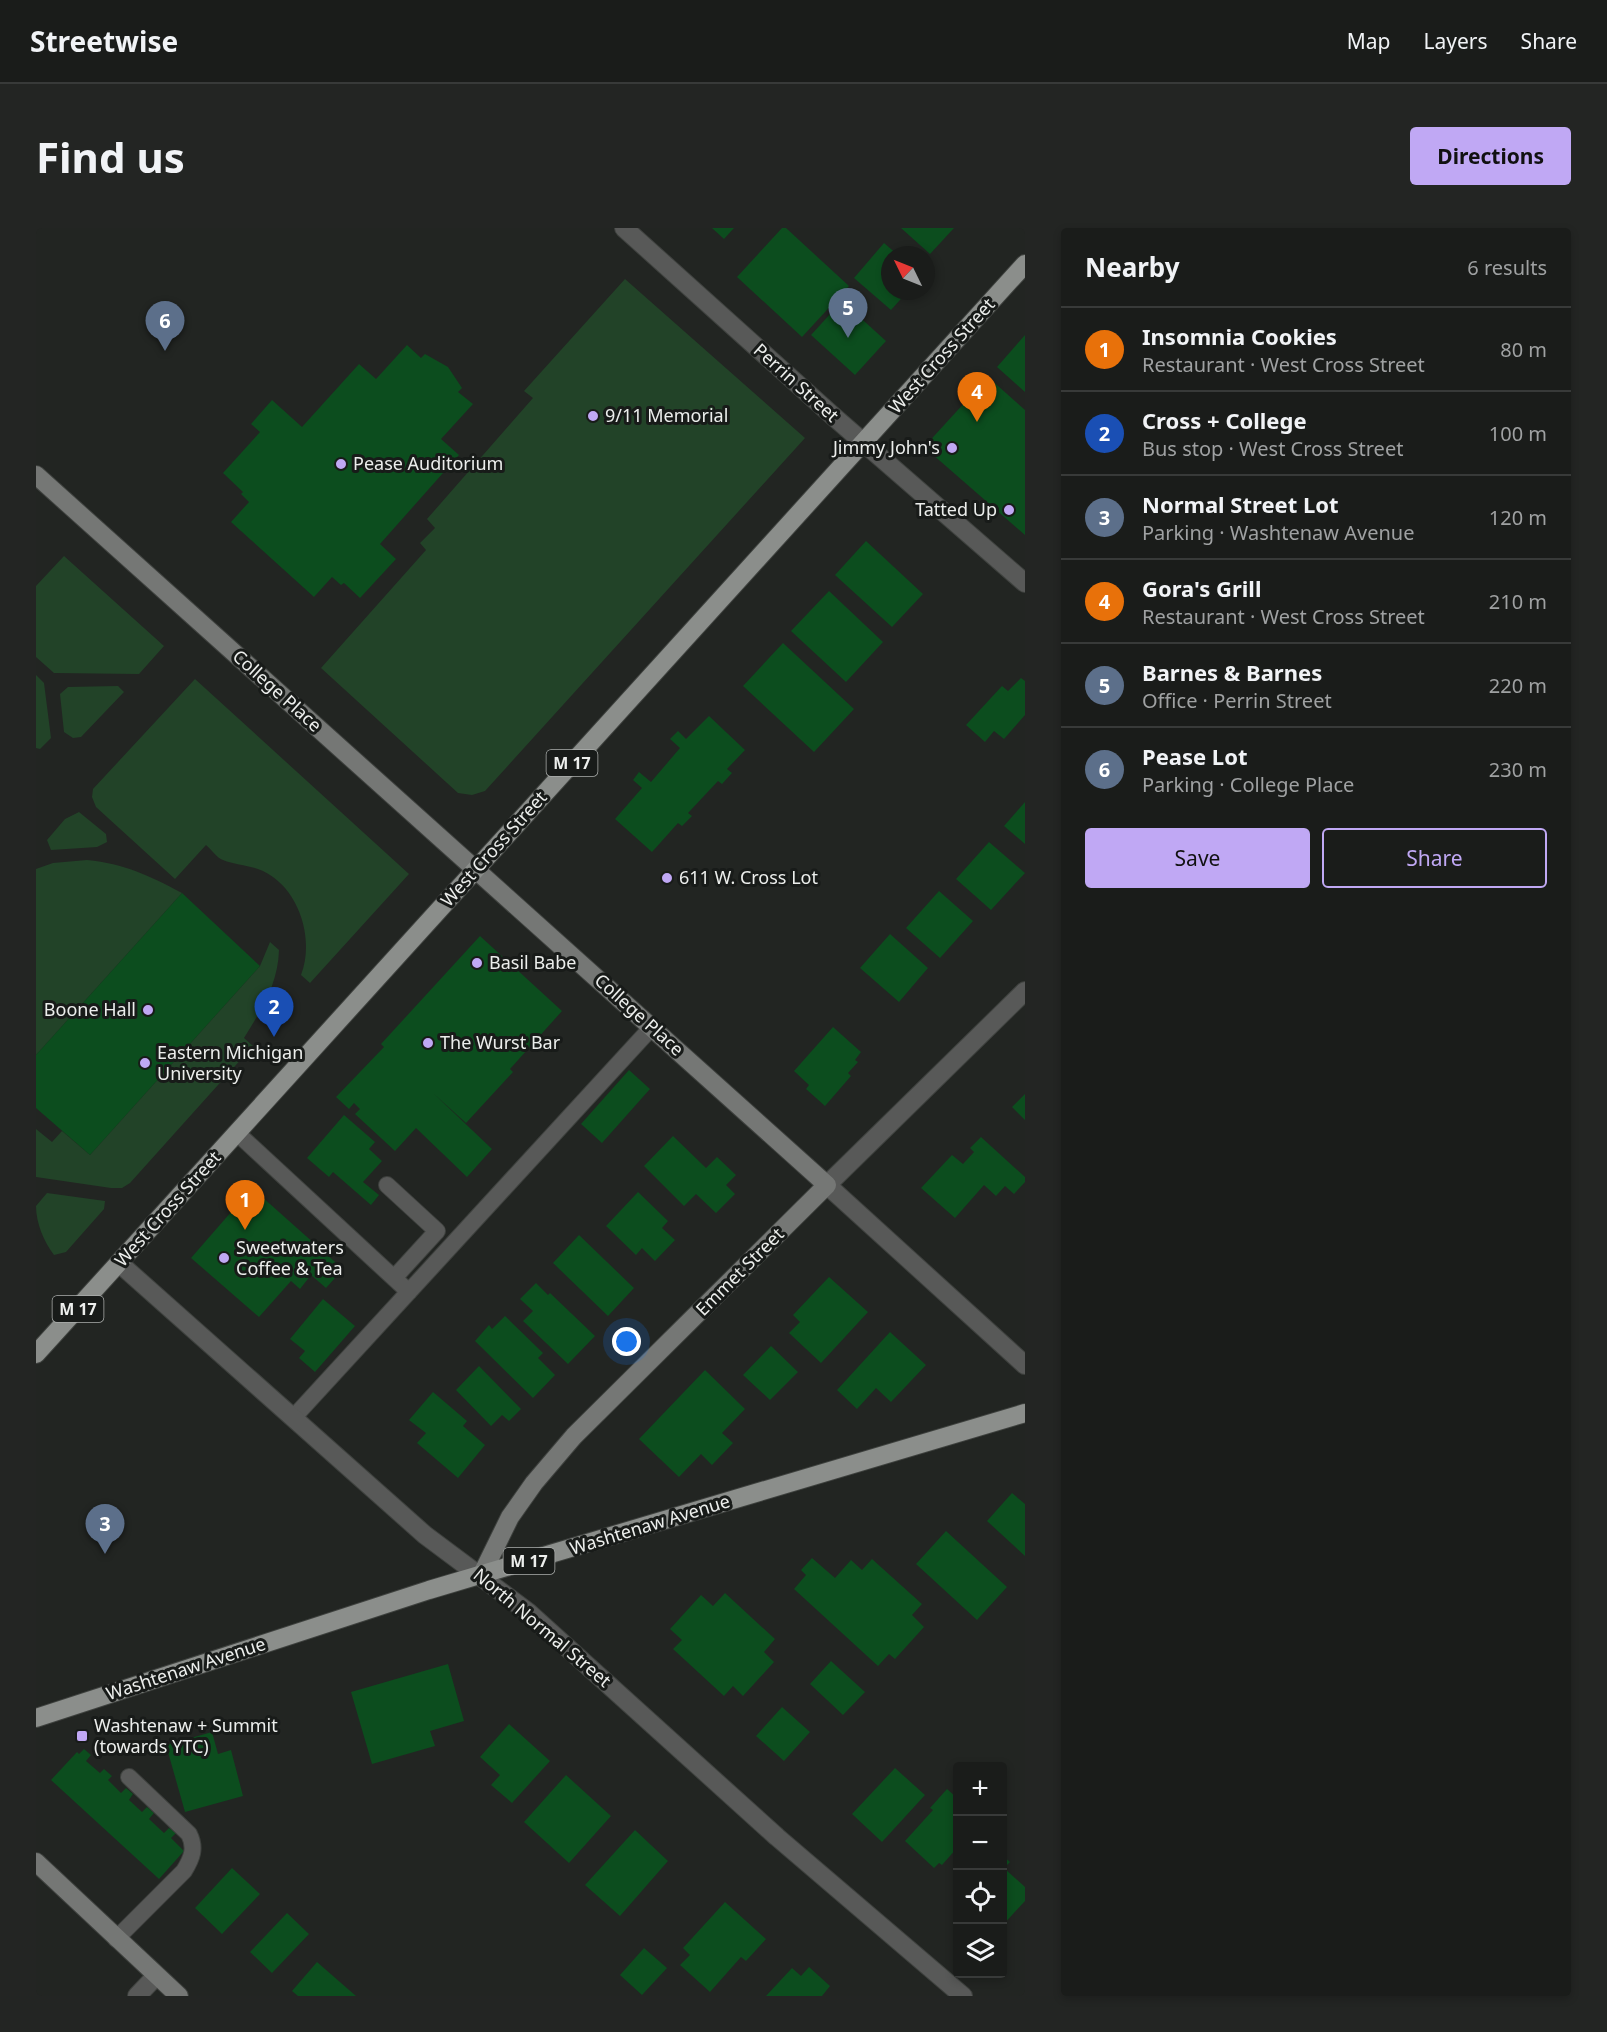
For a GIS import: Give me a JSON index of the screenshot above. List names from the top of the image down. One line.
{"streets":{"main road":["West Cross Street","M 17","Washtenaw Avenue"],"street":["Perrin Street","College Place","Emmet Street","North Normal Street"]},"crossings":[["West Cross Street","Perrin Street"],["West Cross Street","College Place"],["West Cross Street","North Normal Street"],["College Place","Emmet Street"],["Emmet Street","Washtenaw Avenue"],["Emmet Street","North Normal Street"],["Washtenaw Avenue","North Normal Street"]],"places":{"other":["9/11 Memorial","Jimmy John's","Pease Auditorium","Tatted Up","611 W. Cross Lot","Basil Babe","Boone Hall","The Wurst Bar","Eastern Michigan University","Sweetwaters Coffee & Tea"],"transit":["Washtenaw + Summit (towards YTC)"]},"north":"top left","page":{"header":"Streetwise","nav":["Map","Layers","Share"],"buttons":["Directions",["Save","Share"]],"title":"Find us","heading":["Nearby","6 results"],"pins":["5","6","4","2","1","3"],"list":[{"mark":"1","name":"Insomnia Cookies","note":"Restaurant · West Cross Street","value":"80 m"},{"mark":"2","name":"Cross + College","note":"Bus stop · West Cross Street","value":"100 m"},{"mark":"3","name":"Normal Street Lot","note":"Parking · Washtenaw Avenue","value":"120 m"},{"mark":"4","name":"Gora's Grill","note":"Restaurant · West Cross Street","value":"210 m"},{"mark":"5","name":"Barnes & Barnes","note":"Office · Perrin Street","value":"220 m"},{"mark":"6","name":"Pease Lot","note":"Parking · College Place","value":"230 m"}],"map_buttons":["+","−"]}}
